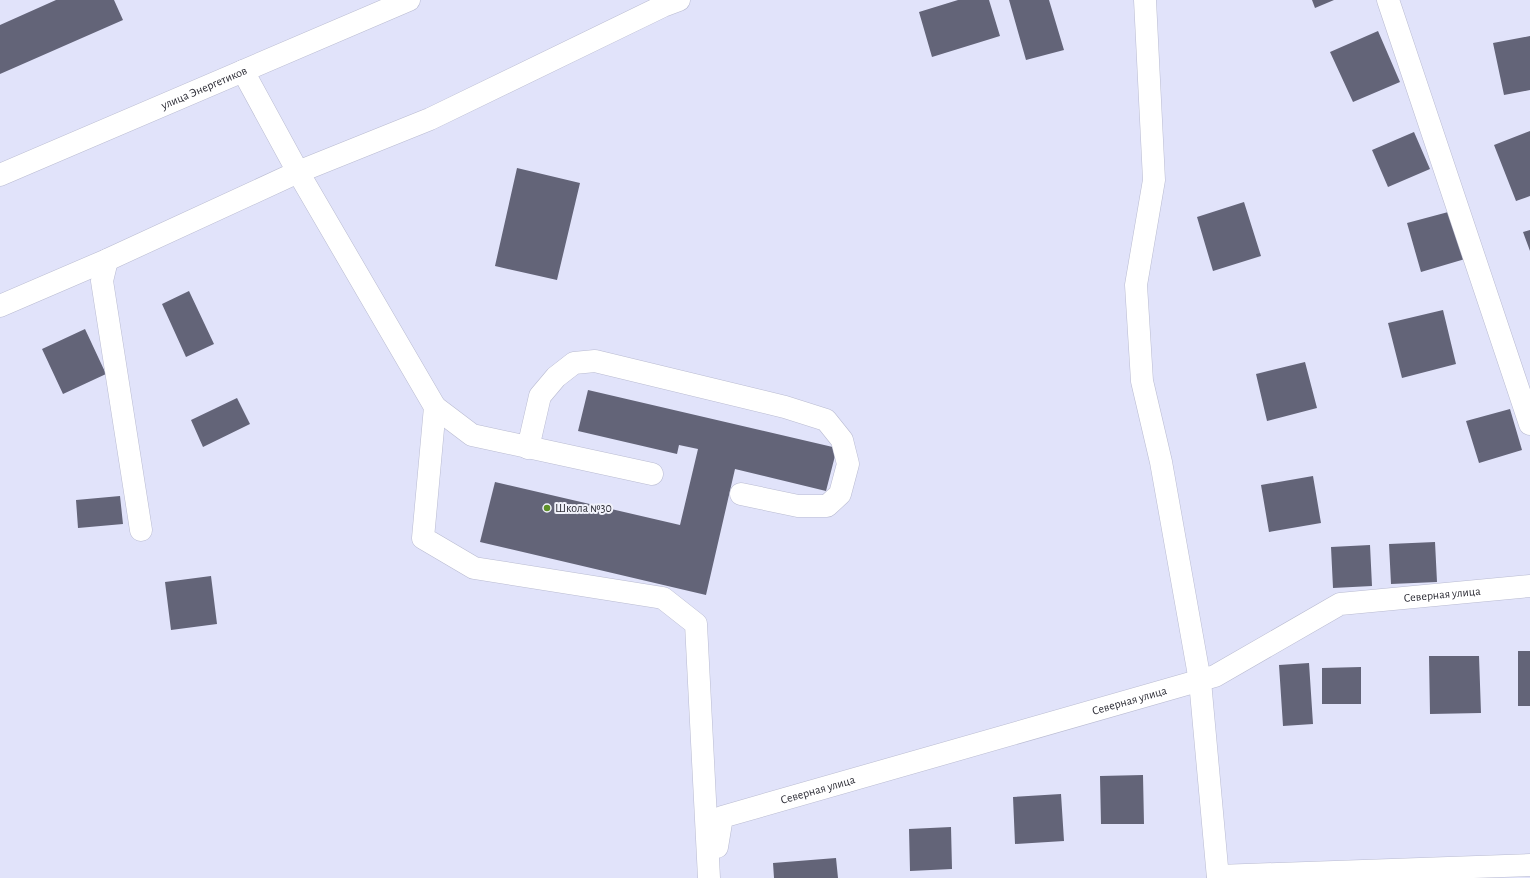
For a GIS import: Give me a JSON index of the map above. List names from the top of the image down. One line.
{"streets":{"street":["улица Энергетиков","Северная улица"]},"places":["Школа №30"]}
